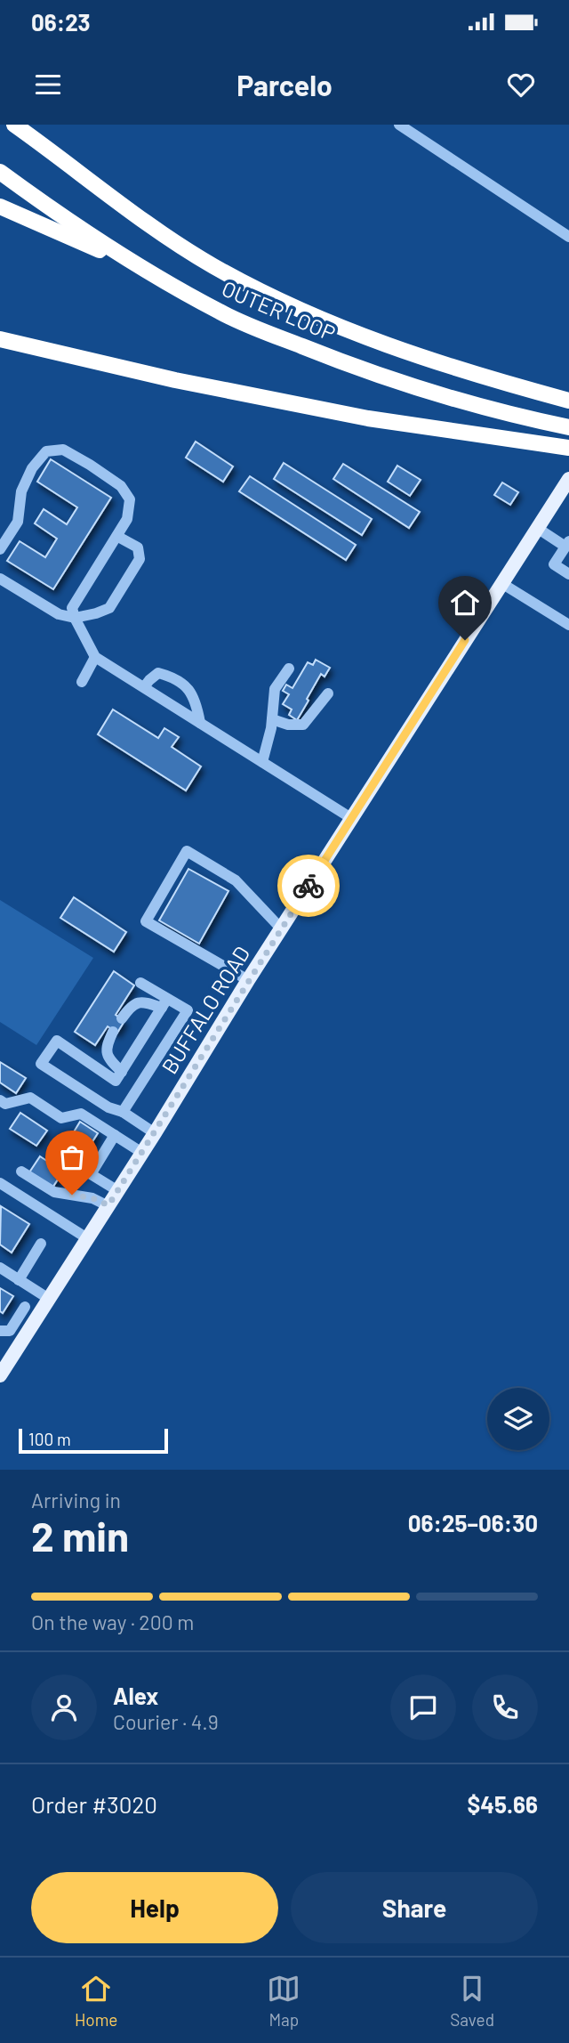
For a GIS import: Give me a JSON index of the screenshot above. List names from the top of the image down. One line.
{"streets":{"highway":["OUTER LOOP"],"main road":["BUFFALO ROAD"]},"scale_bar":"100 m","page":{"status":"06:23","header":"Parcelo","scale":"100 m","heading":["2 min","Arriving in","06:25–06:30"],"panel":["Alex","Courier · 4.9","Order #3020","$45.66"],"bar":"On the way · 200 m","buttons":["Help","Share"],"tabs":["Home","Map","Saved"]}}
